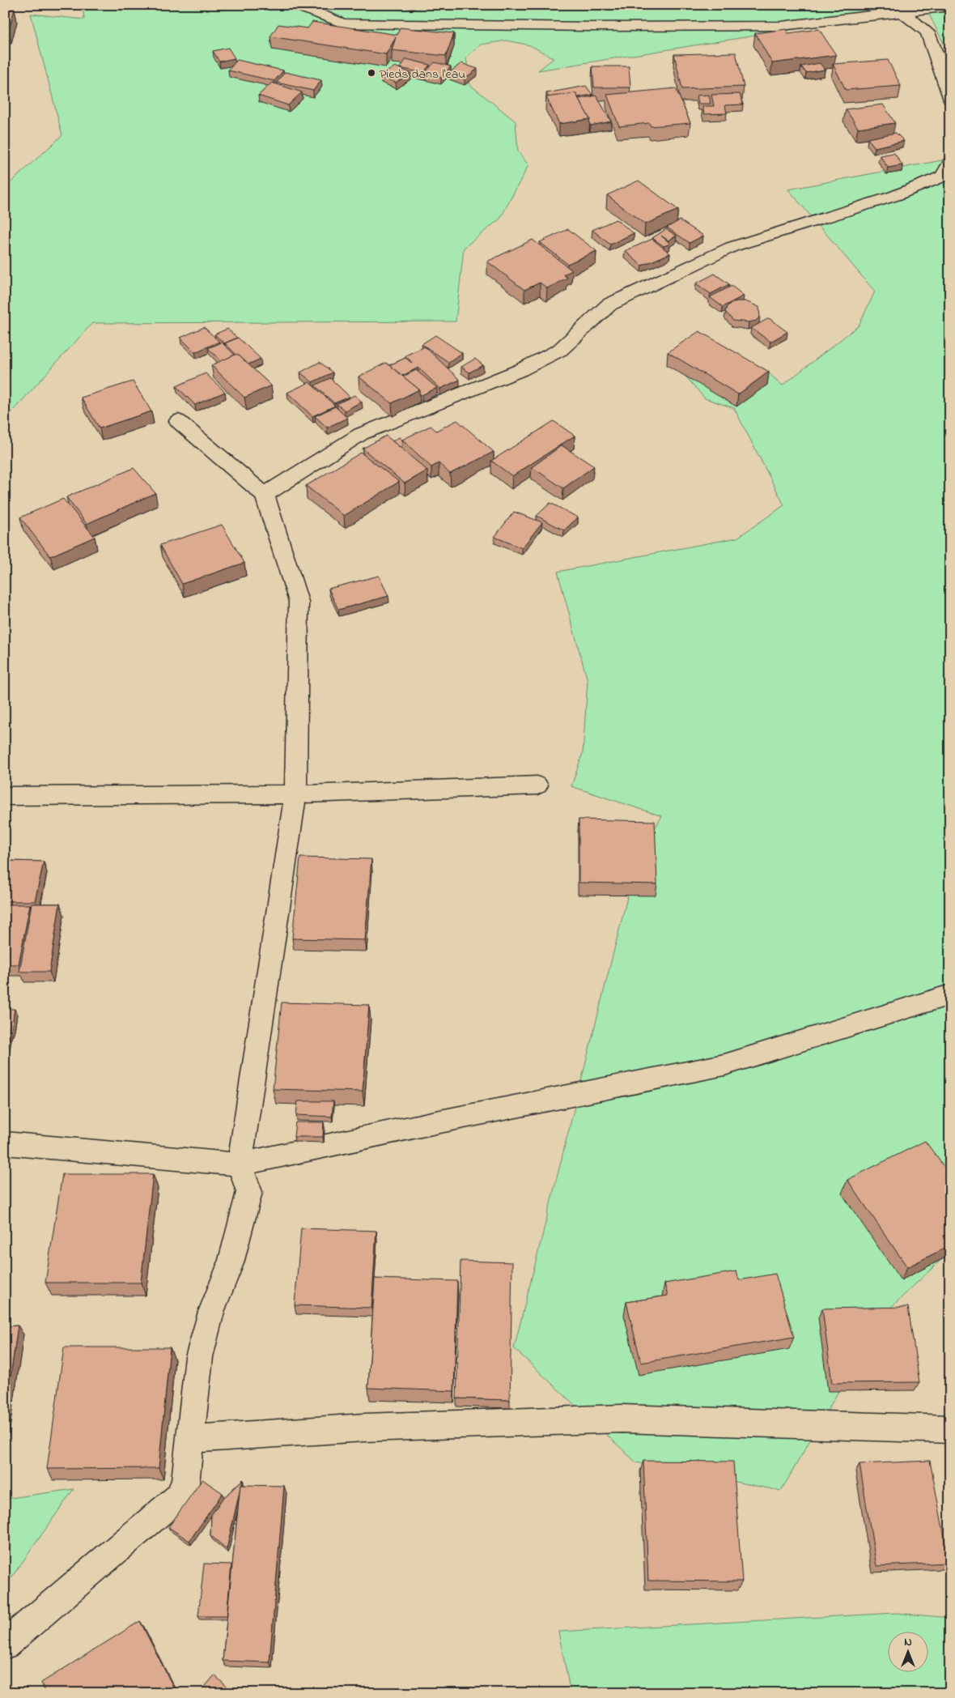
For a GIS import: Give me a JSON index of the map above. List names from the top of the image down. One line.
{"places":["Pieds dans l'eau"],"north":"top"}
